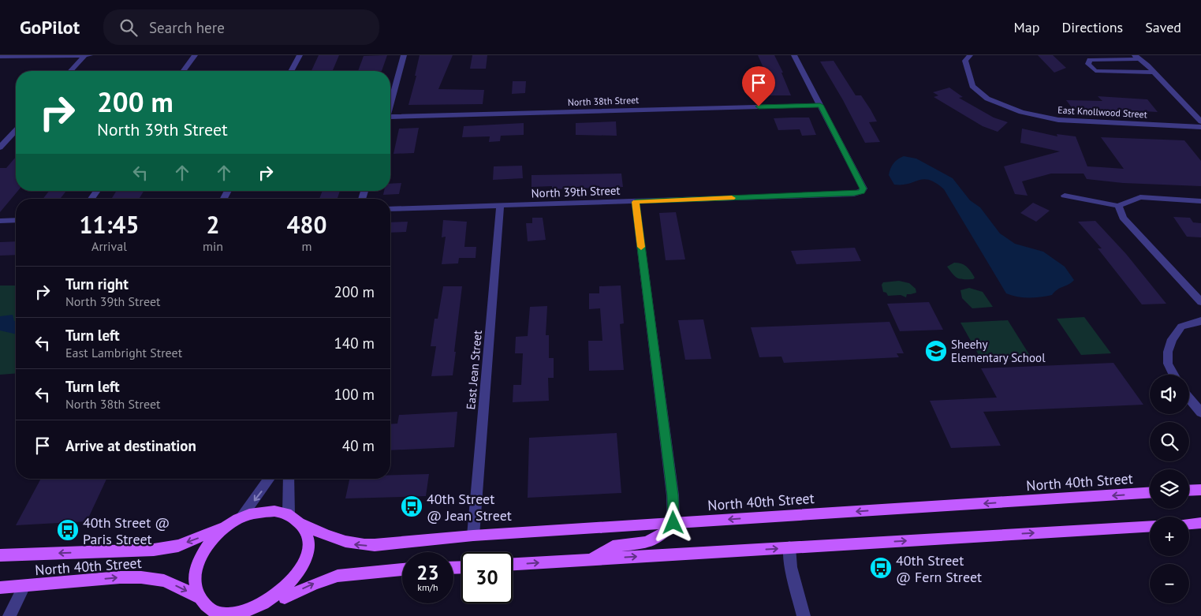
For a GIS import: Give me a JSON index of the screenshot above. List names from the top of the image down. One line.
{"streets":{"main road":["North 40th Street"],"street":["North 38th Street","East Knollwood Street","North 39th Street","East Jean Street"]},"crossings":[["North 38th Street","North 39th Street"],["North 39th Street","East Jean Street"],["East Jean Street","North 40th Street"]],"places":{"school or university":["Sheehy Elementary School"],"bus stop":["40th Street @ Jean Street","40th Street @ Paris Street","40th Street @ Fern Street"]},"page":{"header":"GoPilot","search":"Search here","nav":["Map","Directions","Saved"],"turn":["200 m","North 39th Street"],"eta":["11:45","Arrival","2","min","480","m"],"list":[{"name":"Turn right","note":"North 39th Street","value":"200 m"},{"name":"Turn left","note":"East Lambright Street","value":"140 m"},{"name":"Turn left","note":"North 38th Street","value":"100 m"},{"name":"Arrive at destination","value":"40 m"}],"map_buttons":["+","−"],"speed":"23 km/h","limit":"30"}}
